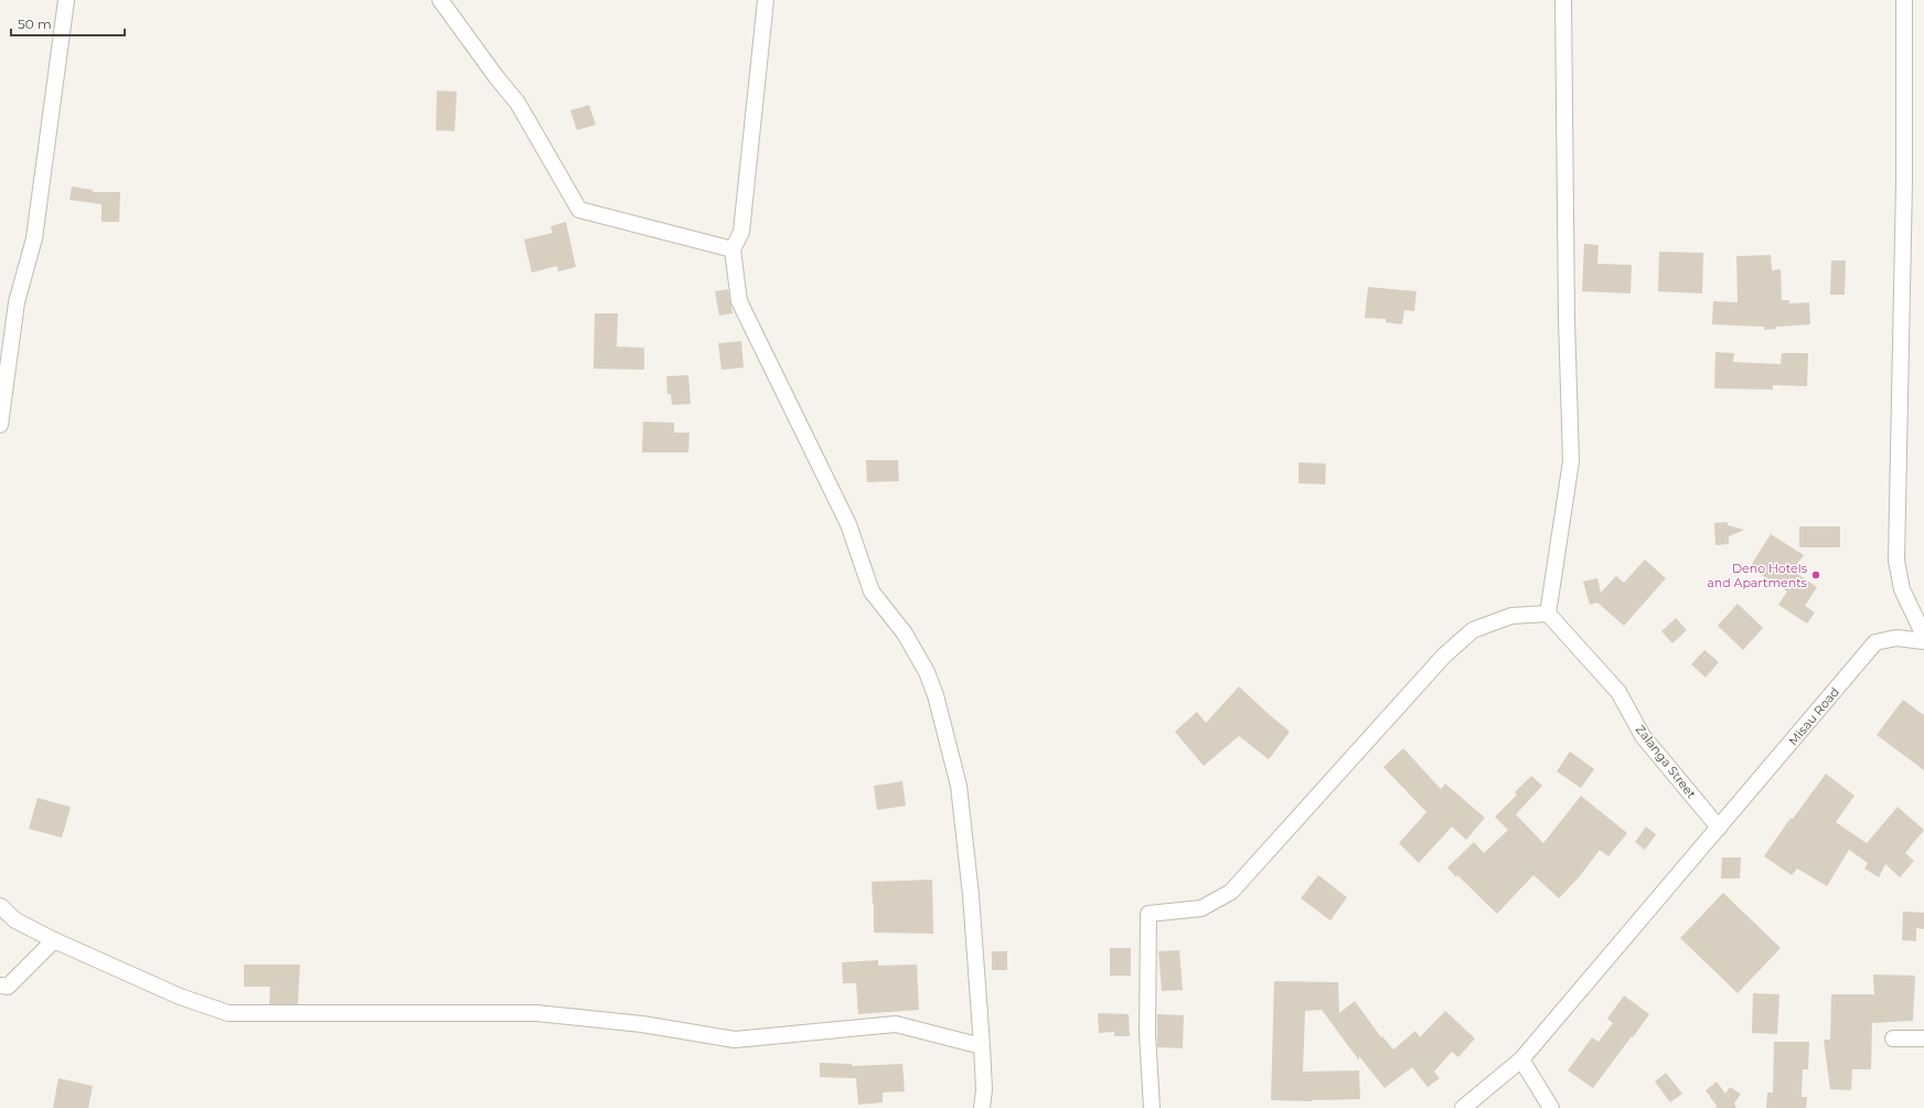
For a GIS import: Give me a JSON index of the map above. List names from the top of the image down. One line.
{"streets":{"street":["Misau Road","Zalanga Street"]},"crossings":[["Misau Road","Zalanga Street"]],"places":["Deno Hotels and Apartments"],"scale_bar":"50 m"}
